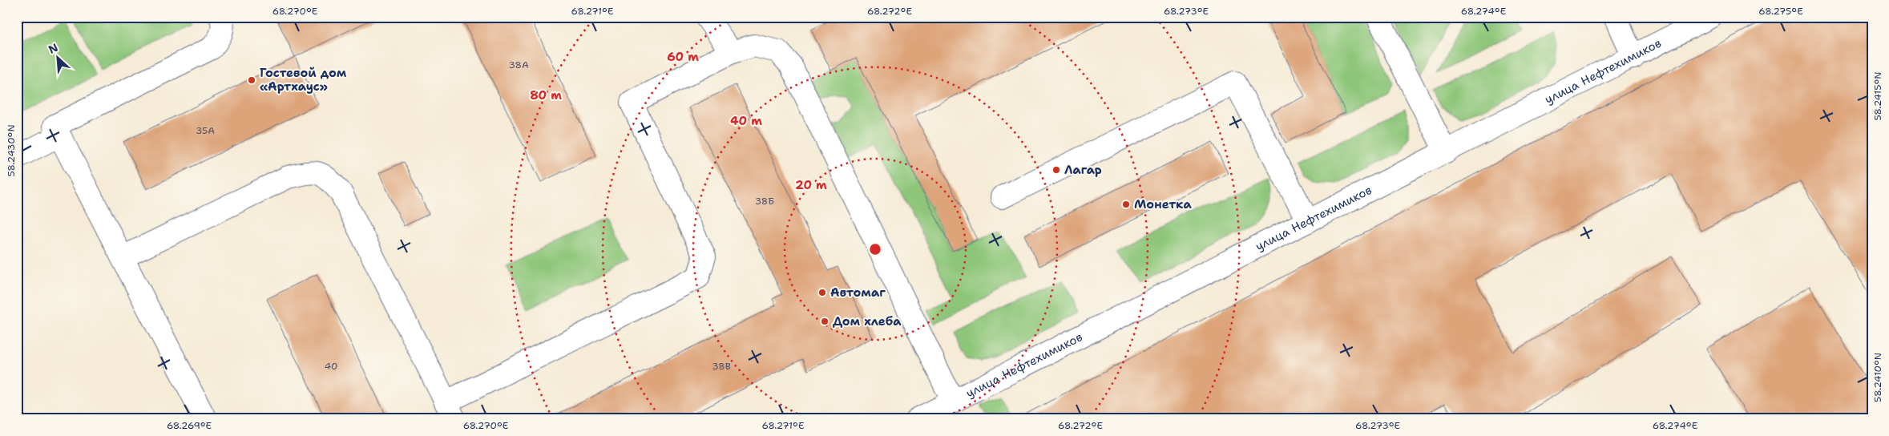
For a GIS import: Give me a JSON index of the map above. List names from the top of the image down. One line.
{"streets":{"street":["улица Нефтехимиков"]},"places":["Гостевой дом «Артхаус»","Лагар","Монетка","Автомаг","Дом хлеба"],"house_numbers":["38А","35А","38Б","40","38В"],"north":"top left","coordinates":["68.270°E","68.271°E","68.272°E","68.273°E","68.274°E","68.275°E","58.2415°N","58.2430°N","58.2410°N","68.269°E"],"rings":["60 m","80 m","40 m","20 m"]}
